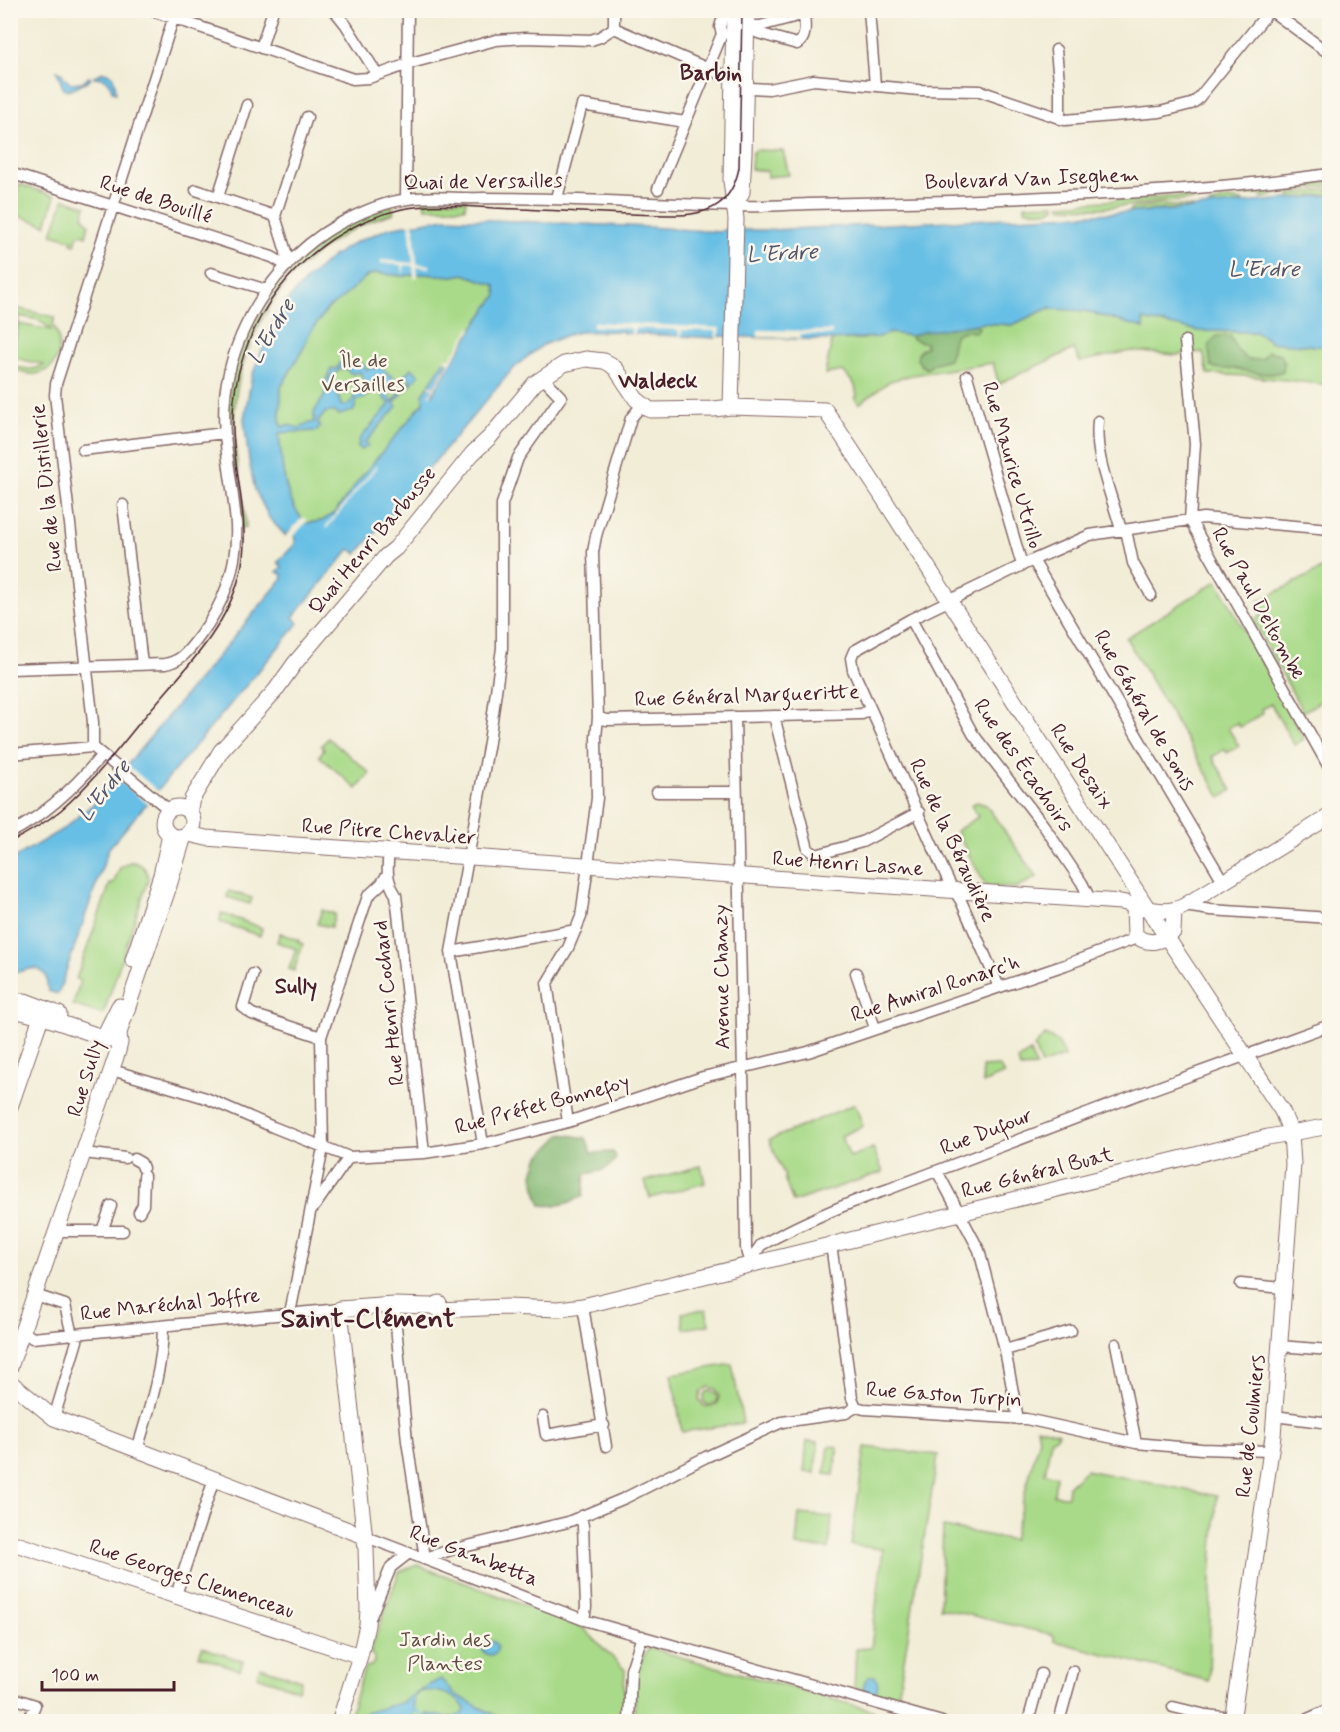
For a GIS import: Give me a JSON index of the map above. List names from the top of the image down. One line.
{"streets":{"street":["Boulevard Van Iseghem","Quai de Versailles","Rue de Bouillé","Rue Maurice Utrillo","Rue de la Distillerie","Quai Henri Barbusse","Rue Paul Deltombe","Rue Général Margueritte","Rue Général de Sonis","Rue des Écachoirs","Rue Desaix","Rue Pitre Chevalier","Rue de la Béraudière","Rue Henri Lasne","Avenue Chanzy","Rue Amiral Ronarc'h","Rue Henri Cochard","Rue Sully","Rue Préfet Bonnefoy","Rue Dufour","Rue Général Buat","Rue Maréchal Joffre","Rue Gaston Turpin","Rue de Coulmiers","Rue Gambetta","Rue Georges Clemenceau"]},"crossings":[["Boulevard Van Iseghem","Quai de Versailles"],["Quai de Versailles","Rue de Bouillé"],["Rue de Bouillé","Rue de la Distillerie"],["Rue Maurice Utrillo","Rue Général Margueritte"],["Rue Paul Deltombe","Rue Général Margueritte"],["Rue Général Margueritte","Rue Général de Sonis"],["Rue Général Margueritte","Rue des Écachoirs"],["Rue Général Margueritte","Rue Desaix"],["Rue Général Margueritte","Rue de la Béraudière"],["Rue Général Margueritte","Avenue Chanzy"],["Rue des Écachoirs","Rue Henri Lasne"],["Rue Desaix","Rue Henri Lasne"],["Rue Desaix","Rue Dufour"],["Rue Desaix","Rue Général Buat"],["Rue Desaix","Rue de Coulmiers"],["Rue Pitre Chevalier","Rue Henri Lasne"],["Rue Pitre Chevalier","Avenue Chanzy"],["Rue Pitre Chevalier","Rue Henri Cochard"],["Rue Pitre Chevalier","Rue Sully"],["Rue de la Béraudière","Rue Henri Lasne"],["Rue de la Béraudière","Rue Amiral Ronarc'h"],["Rue Henri Lasne","Avenue Chanzy"],["Avenue Chanzy","Rue Amiral Ronarc'h"],["Avenue Chanzy","Rue Préfet Bonnefoy"],["Avenue Chanzy","Rue Dufour"],["Avenue Chanzy","Rue Général Buat"],["Avenue Chanzy","Rue Maréchal Joffre"],["Rue Amiral Ronarc'h","Rue Préfet Bonnefoy"],["Rue Henri Cochard","Rue Préfet Bonnefoy"],["Rue Sully","Rue Préfet Bonnefoy"],["Rue Sully","Rue Maréchal Joffre"],["Rue Dufour","Rue Général Buat"],["Rue Dufour","Rue Maréchal Joffre"],["Rue Général Buat","Rue Maréchal Joffre"],["Rue Général Buat","Rue de Coulmiers"],["Rue Gaston Turpin","Rue de Coulmiers"],["Rue Gaston Turpin","Rue Gambetta"]],"districts":["Barbin","Waldeck","Sully","Saint-Clément"],"water":["L'Erdre"],"parks":["Île de Versailles","Jardin des Plantes"],"scale_bar":"100 m"}
